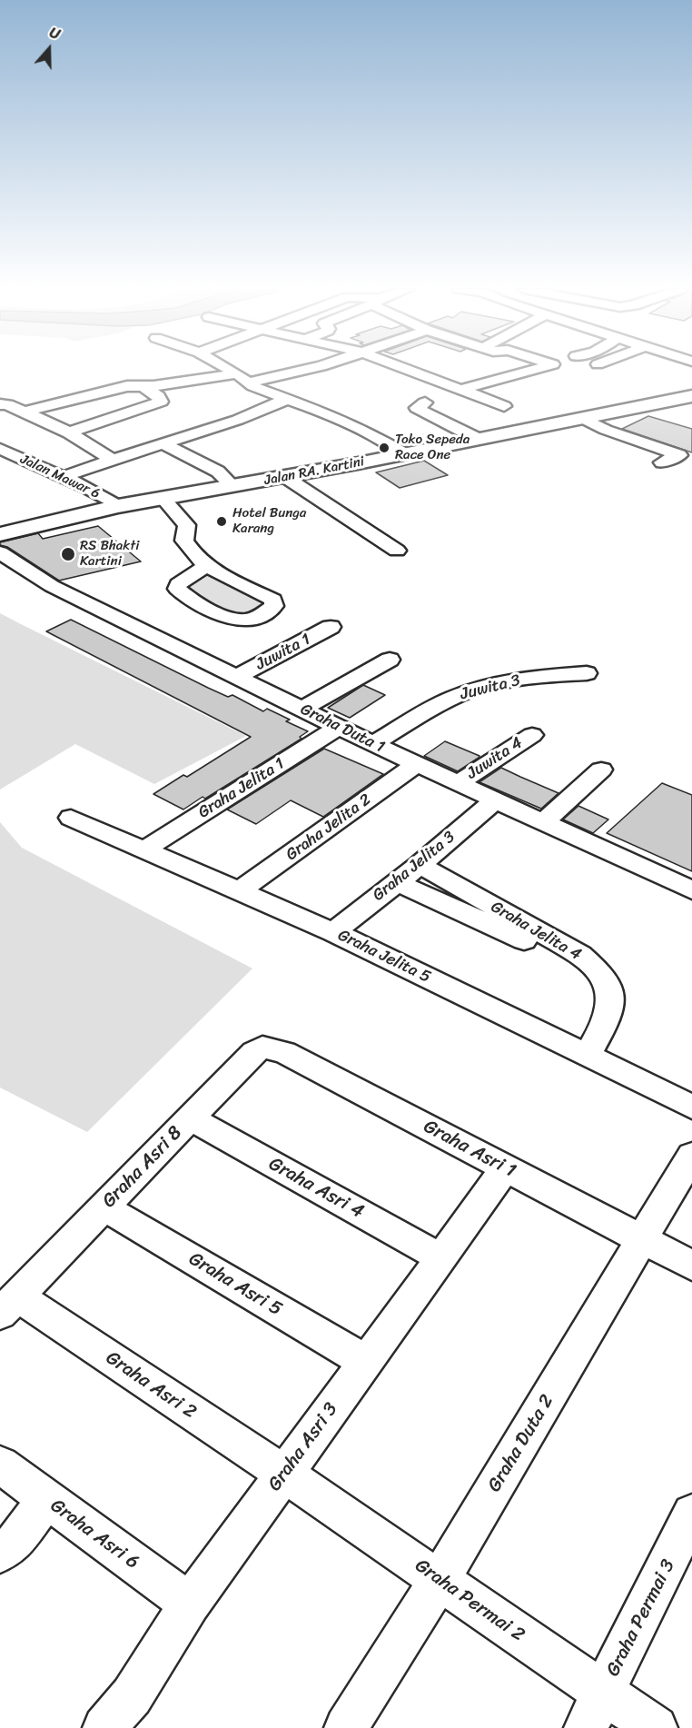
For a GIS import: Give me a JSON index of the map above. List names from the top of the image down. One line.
{"streets":{"main road":["Jalan RA. Kartini"],"street":["Jalan Mawar 6","Juwita 1","Juwita 3","Graha Duta 1","Juwita 4","Graha Jelita 1","Graha Jelita 2","Graha Jelita 3","Graha Jelita 4","Graha Jelita 5","Graha Asri 1","Graha Asri 8","Graha Asri 4","Graha Asri 5","Graha Asri 2","Graha Duta 2","Graha Asri 3","Graha Asri 6","Graha Permai 2","Graha Permai 3"]},"crossings":[["Jalan RA. Kartini","Jalan Mawar 6"],["Juwita 1","Graha Duta 1"],["Juwita 3","Graha Duta 1"],["Graha Duta 1","Juwita 4"],["Graha Duta 1","Graha Jelita 1"],["Graha Duta 1","Graha Jelita 2"],["Graha Duta 1","Graha Jelita 3"],["Graha Jelita 1","Graha Jelita 5"],["Graha Jelita 2","Graha Jelita 5"],["Graha Jelita 3","Graha Jelita 4"],["Graha Jelita 3","Graha Jelita 5"],["Graha Jelita 4","Graha Jelita 5"],["Graha Asri 1","Graha Asri 8"],["Graha Asri 1","Graha Duta 2"],["Graha Asri 1","Graha Asri 3"],["Graha Asri 8","Graha Asri 4"],["Graha Asri 8","Graha Asri 5"],["Graha Asri 8","Graha Asri 2"],["Graha Asri 4","Graha Asri 3"],["Graha Asri 5","Graha Asri 3"],["Graha Asri 2","Graha Asri 3"],["Graha Asri 2","Graha Permai 2"],["Graha Duta 2","Graha Permai 2"],["Graha Asri 3","Graha Asri 6"],["Graha Asri 3","Graha Permai 2"],["Graha Permai 2","Graha Permai 3"]],"places":["Toko Sepeda Race One","Hotel Bunga Karang","RS Bhakti Kartini"],"north":"top"}
